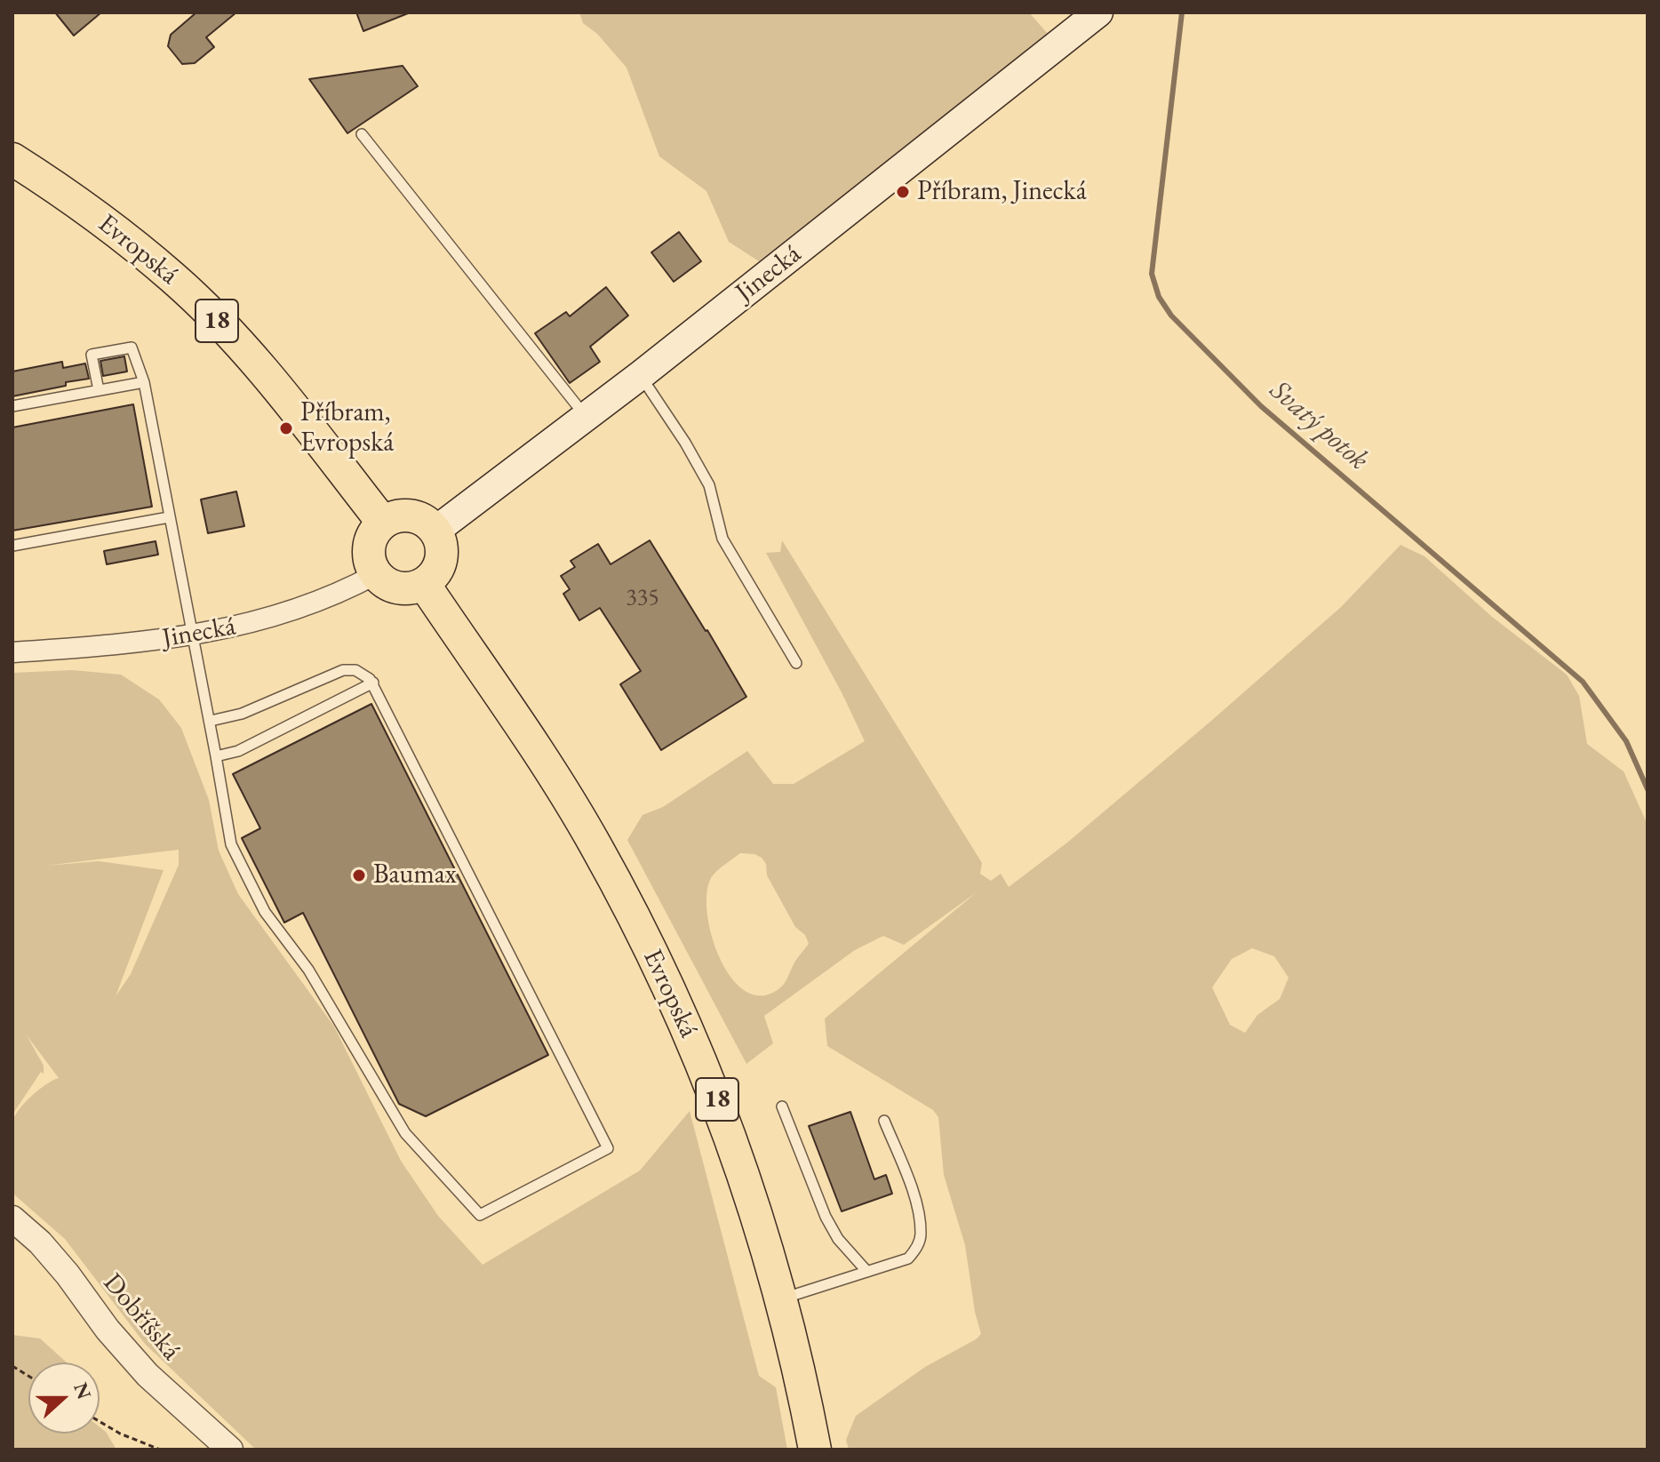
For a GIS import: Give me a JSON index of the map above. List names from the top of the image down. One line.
{"streets":{"main road":["Evropská","Jinecká","18"],"street":["Dobříšská"]},"crossings":[["Evropská","Jinecká"]],"water":["Svatý potok"],"places":["Příbram, Jinecká","Příbram, Evropská","Baumax"],"house_numbers":["335"],"north":"right"}
